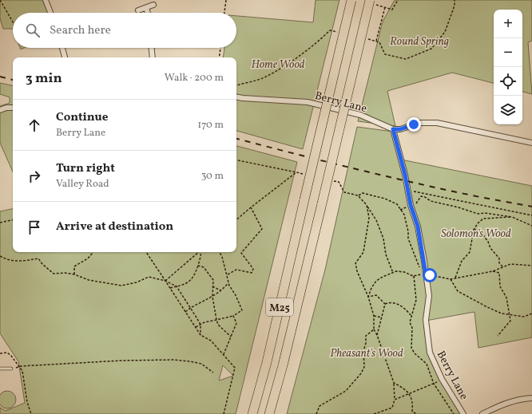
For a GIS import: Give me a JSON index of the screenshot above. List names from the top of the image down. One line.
{"streets":{"highway":["M25"],"street":["Berry Lane"]},"parks":["Round Spring","Home Wood","Solomon's Wood","Pheasant's Wood"],"page":{"map_buttons":["+","−"],"search":"Search here","heading":["3 min","Walk · 200 m"],"list":[["Continue","Berry Lane","170 m"],["Turn right","Valley Road","30 m"],"Arrive at destination"]}}
